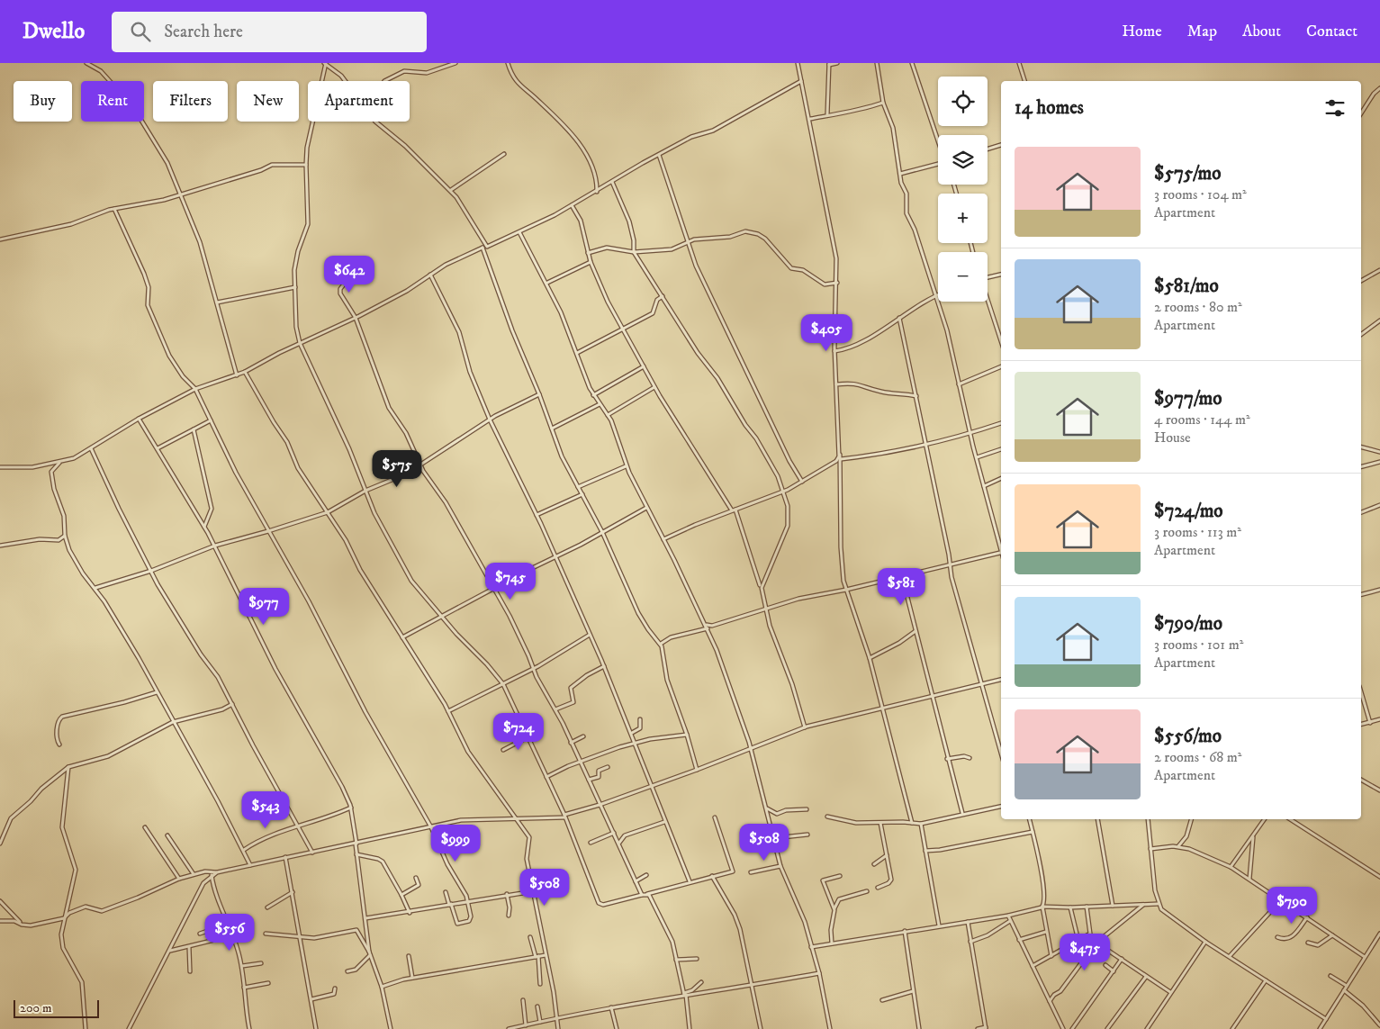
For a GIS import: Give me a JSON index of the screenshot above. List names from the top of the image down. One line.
{"scale_bar":"200 m","page":{"header":"Dwello","search":"Search here","nav":["Home","Map","About","Contact"],"map_buttons":["+","−"],"chip":["Buy","Rent","Filters","New","Apartment"],"heading":"14 homes","list":[{"name":"$575/mo","note":"3 rooms · 104 m² · Apartment"},{"name":"$581/mo","note":"2 rooms · 80 m² · Apartment"},{"name":"$977/mo","note":"4 rooms · 144 m² · House"},{"name":"$724/mo","note":"3 rooms · 113 m² · Apartment"},{"name":"$790/mo","note":"3 rooms · 101 m² · Apartment"},{"name":"$556/mo","note":"2 rooms · 68 m² · Apartment"}],"price":["$642","$405","$575","$745","$581","$977","$724","$543","$508","$999","$508","$790","$556","$475"],"scale":"200 m"}}
